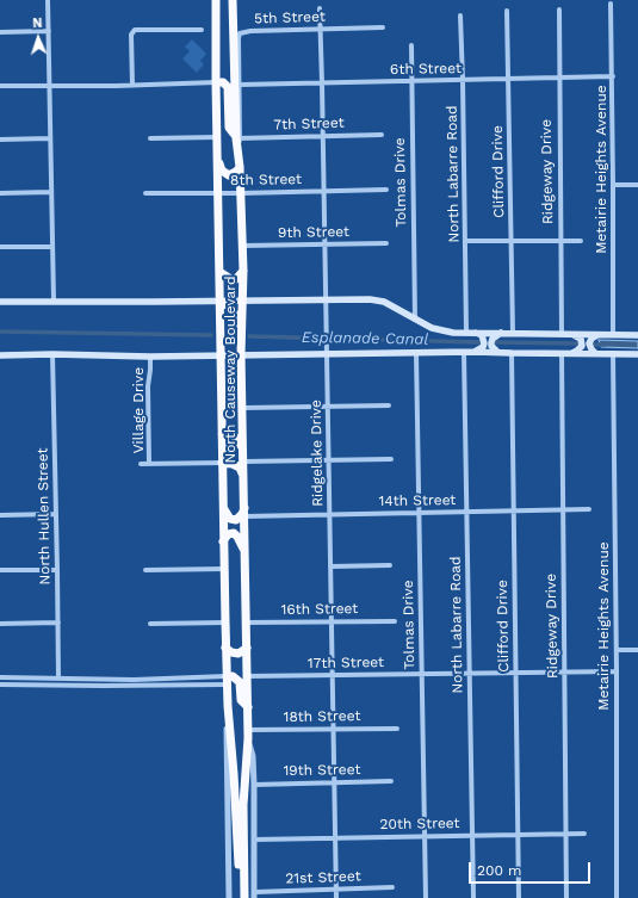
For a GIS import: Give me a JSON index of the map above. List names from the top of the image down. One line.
{"streets":{"highway":["North Causeway Boulevard"],"street":["5th Street","6th Street","7th Street","Metairie Heights Avenue","Clifford Drive","Ridgeway Drive","North Labarre Road","8th Street","Tolmas Drive","9th Street","Village Drive","Ridgelake Drive","14th Street","North Hullen Street","16th Street","17th Street","18th Street","19th Street","20th Street","21st Street"]},"crossings":[["5th Street","6th Street"],["5th Street","7th Street"],["5th Street","North Causeway Boulevard"],["5th Street","Ridgelake Drive"],["6th Street","Metairie Heights Avenue"],["6th Street","Clifford Drive"],["6th Street","Ridgeway Drive"],["6th Street","North Labarre Road"],["6th Street","Tolmas Drive"],["6th Street","Ridgelake Drive"],["7th Street","North Causeway Boulevard"],["7th Street","Ridgelake Drive"],["Metairie Heights Avenue","17th Street"],["Clifford Drive","14th Street"],["Clifford Drive","17th Street"],["Clifford Drive","20th Street"],["Ridgeway Drive","14th Street"],["Ridgeway Drive","17th Street"],["Ridgeway Drive","20th Street"],["North Labarre Road","14th Street"],["North Labarre Road","17th Street"],["North Labarre Road","20th Street"],["8th Street","North Causeway Boulevard"],["8th Street","Ridgelake Drive"],["Tolmas Drive","14th Street"],["Tolmas Drive","17th Street"],["Tolmas Drive","20th Street"],["9th Street","North Causeway Boulevard"],["9th Street","Ridgelake Drive"],["North Causeway Boulevard","14th Street"],["North Causeway Boulevard","16th Street"],["North Causeway Boulevard","17th Street"],["North Causeway Boulevard","18th Street"],["North Causeway Boulevard","19th Street"],["North Causeway Boulevard","20th Street"],["North Causeway Boulevard","21st Street"],["Ridgelake Drive","14th Street"],["Ridgelake Drive","16th Street"],["Ridgelake Drive","17th Street"],["Ridgelake Drive","18th Street"],["Ridgelake Drive","19th Street"],["Ridgelake Drive","20th Street"],["Ridgelake Drive","21st Street"]],"water":["Esplanade Canal"],"scale_bar":"200 m","north":"top"}
